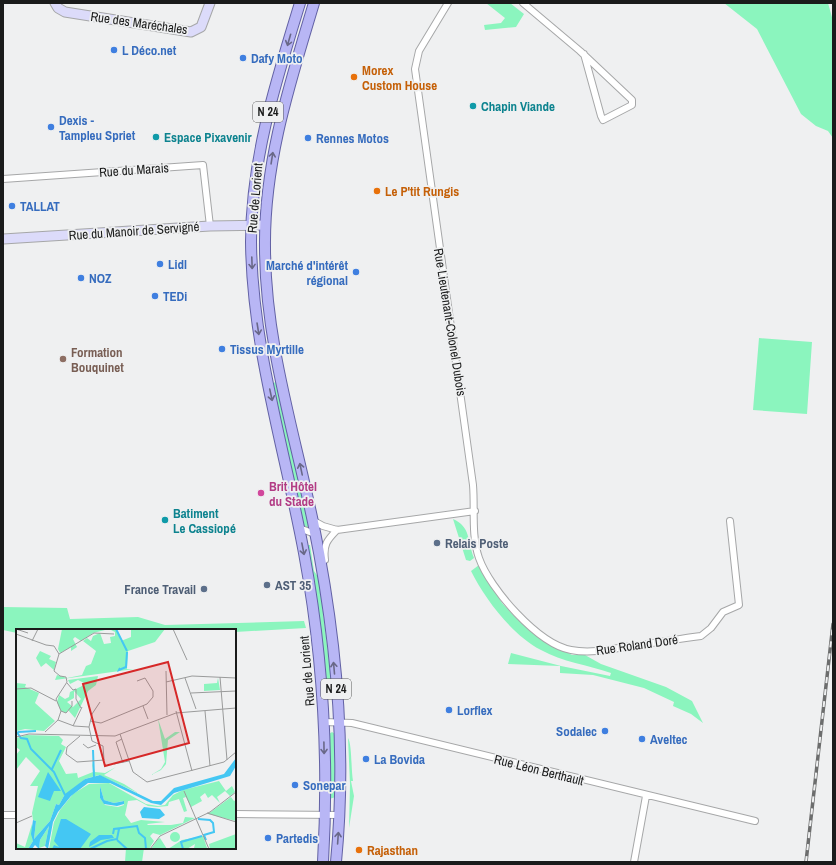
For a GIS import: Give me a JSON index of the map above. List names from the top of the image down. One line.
{"streets":{"main road":["N 24","Rue de Lorient"],"street":["Rue des Maréchales","Rue du Marais","Rue du Manoir de Servigné","Rue Lieutenant-Colonel Dubois","Rue Roland Doré","Rue Léon Berthault"]},"crossings":[["Rue du Marais","Rue du Manoir de Servigné"],["Rue de Lorient","Rue du Manoir de Servigné"],["Rue de Lorient","Rue Léon Berthault"],["Rue Lieutenant-Colonel Dubois","Rue Roland Doré"]],"places":["L Déco.net","Dafy Moto","Morex Custom House","Chapin Viande","Dexis - Tampleu Spriet","Espace Pixavenir","Rennes Motos","Le P'tit Rungis","TALLAT","Lidl","Marché d'intérêt régional","NOZ","TEDi","Tissus Myrtille","Formation Bouquinet","Brit Hôtel du Stade","Batiment Le Cassiopé","Relais Poste","AST 35","France Travail","Lorflex","Sodalec","Aveltec","La Bovida","Sonepar","Partedis","Rajasthan"]}
